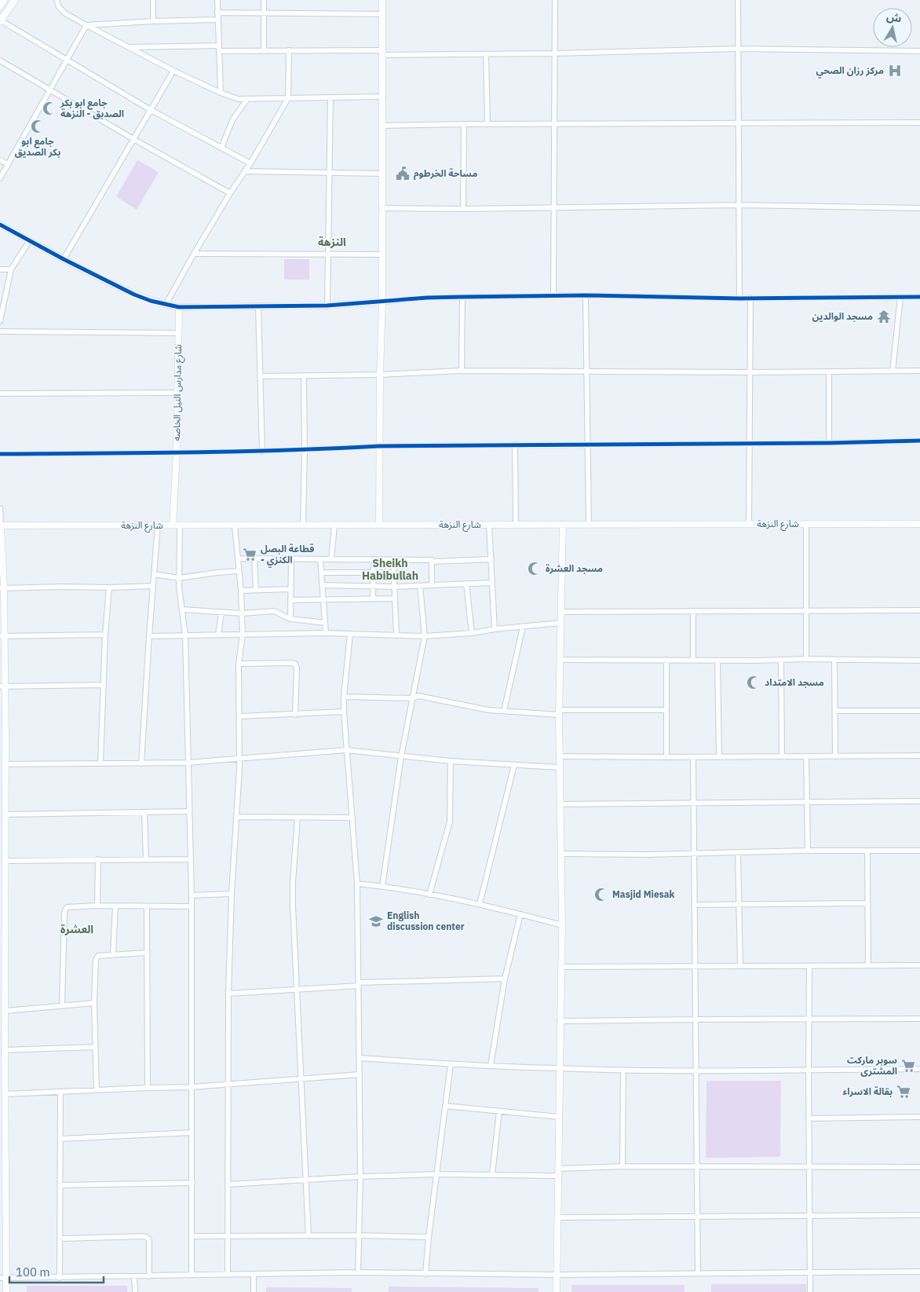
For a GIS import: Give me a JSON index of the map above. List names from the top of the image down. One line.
{"streets":{"street":["شارع مدارس النيل الخاصه","شارع النزهة"]},"crossings":[["شارع مدارس النيل الخاصه","شارع النزهة"]],"districts":["النزهة","Sheikh Habibullah","العشرة"],"places":{"hospital":["مركز رزان الصحي"],"mosque":["جامع ابو بكر الصدبق - النزهة","جامع ابو بكر الصديق","مسجد العشرة","مسجد الامتداد","Masjid Miesak"],"public building":["مساحة الخرطوم"],"temple":["مسجد الوالدين"],"supermarket":["قطاعة البصل - الكنزي","سوبر ماركت المشترى","بقالة الاسراء"],"school or university":["English discussion center"]},"scale_bar":"100 m","north":"top"}
